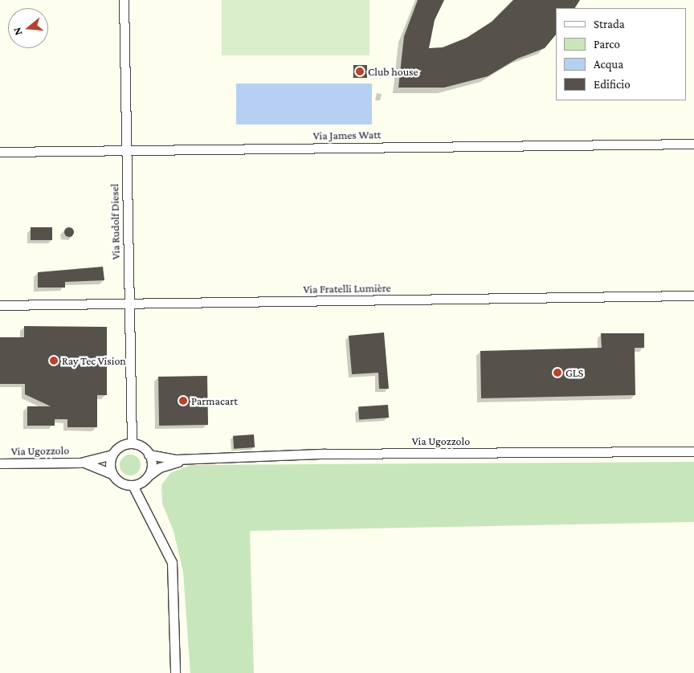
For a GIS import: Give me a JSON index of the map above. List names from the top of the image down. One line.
{"streets":{"street":["Via James Watt","Via Rudolf Diesel","Via Fratelli Lumière","Via Ugozzolo"]},"crossings":[["Via James Watt","Via Rudolf Diesel"],["Via Rudolf Diesel","Via Fratelli Lumière"],["Via Rudolf Diesel","Via Ugozzolo"]],"places":["Club house","Ray Tec Vision","GLS","Parmacart"],"legend":["Strada","Parco","Acqua","Edificio"],"north":"left"}
